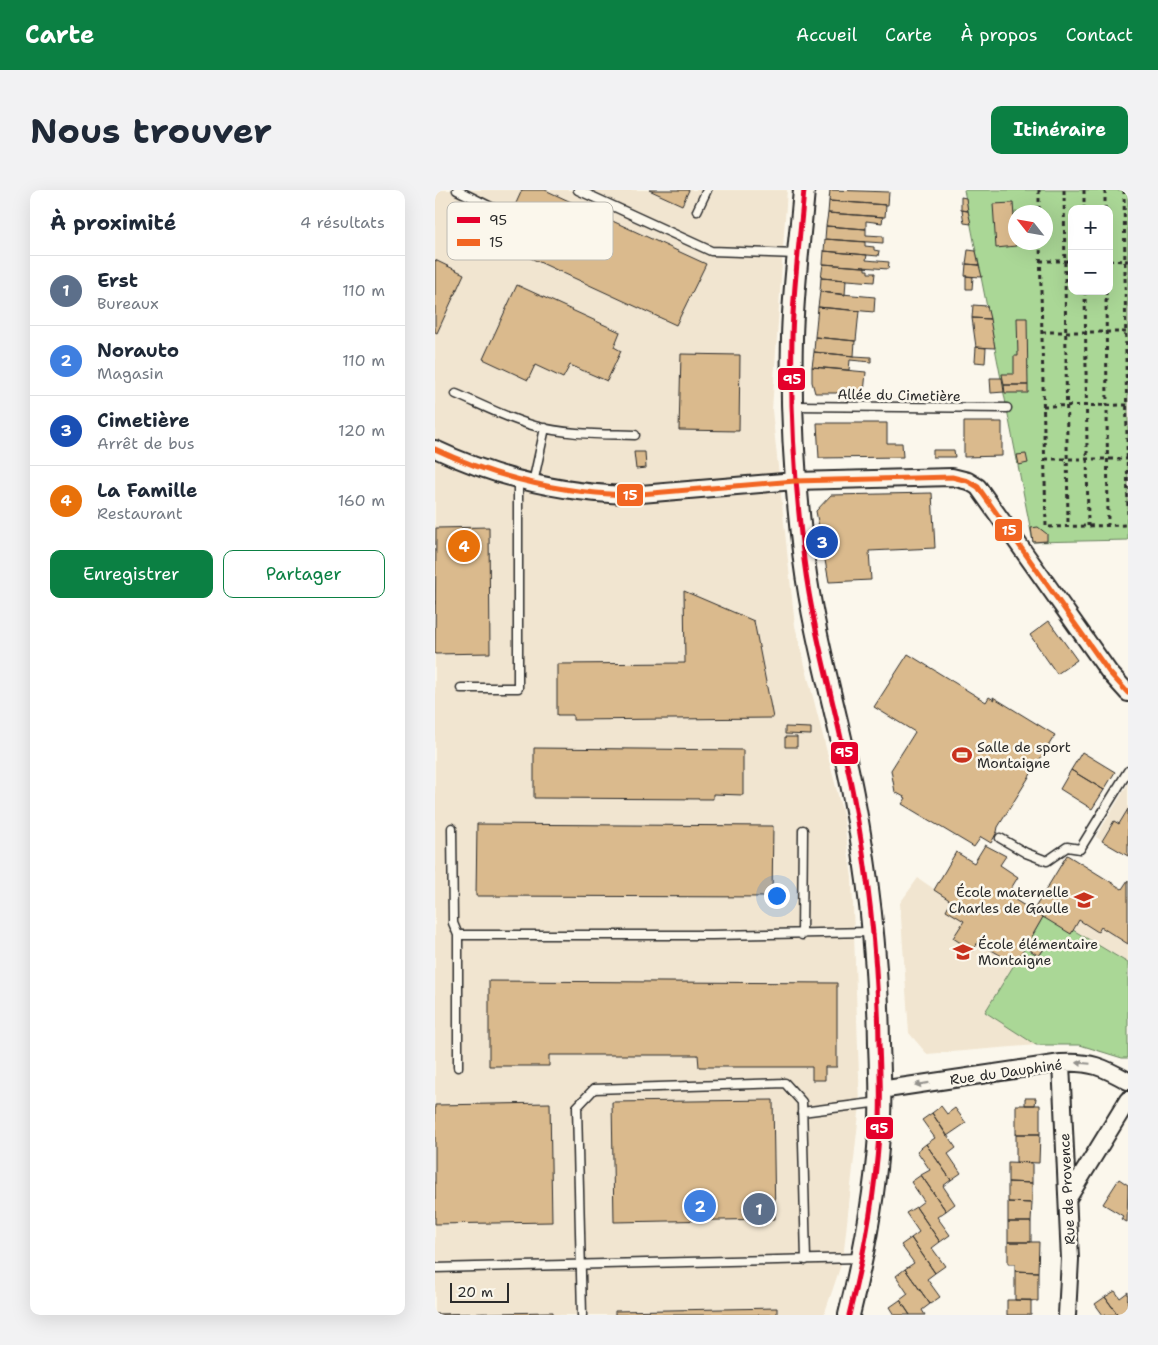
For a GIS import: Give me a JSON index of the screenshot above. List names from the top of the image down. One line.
{"streets":{"street":["Rue du Dauphiné","Rue de Provence"],"lane":["Allée du Cimetière"]},"crossings":[["Rue du Dauphiné","Rue de Provence"]],"one_way":["Rue du Dauphiné"],"places":{"sports":["Salle de sport Montaigne"],"school or university":["École maternelle Charles de Gaulle","École élémentaire Montaigne"]},"lines":["transit line 95","transit line 15"],"legend":["95","15"],"scale_bar":"20 m","north":"top left","page":{"header":"Carte","nav":["Accueil","Carte","À propos","Contact"],"buttons":["Itinéraire",["Enregistrer","Partager"]],"title":"Nous trouver","heading":["À proximité","4 résultats"],"map_buttons":["+","−"],"list":[{"mark":"1","name":"Erst","note":"Bureaux","value":"110 m"},{"mark":"2","name":"Norauto","note":"Magasin","value":"110 m"},{"mark":"3","name":"Cimetière","note":"Arrêt de bus","value":"120 m"},{"mark":"4","name":"La Famille","note":"Restaurant","value":"160 m"}],"pins":["3","4","2","1"],"scale":"20 m"}}
